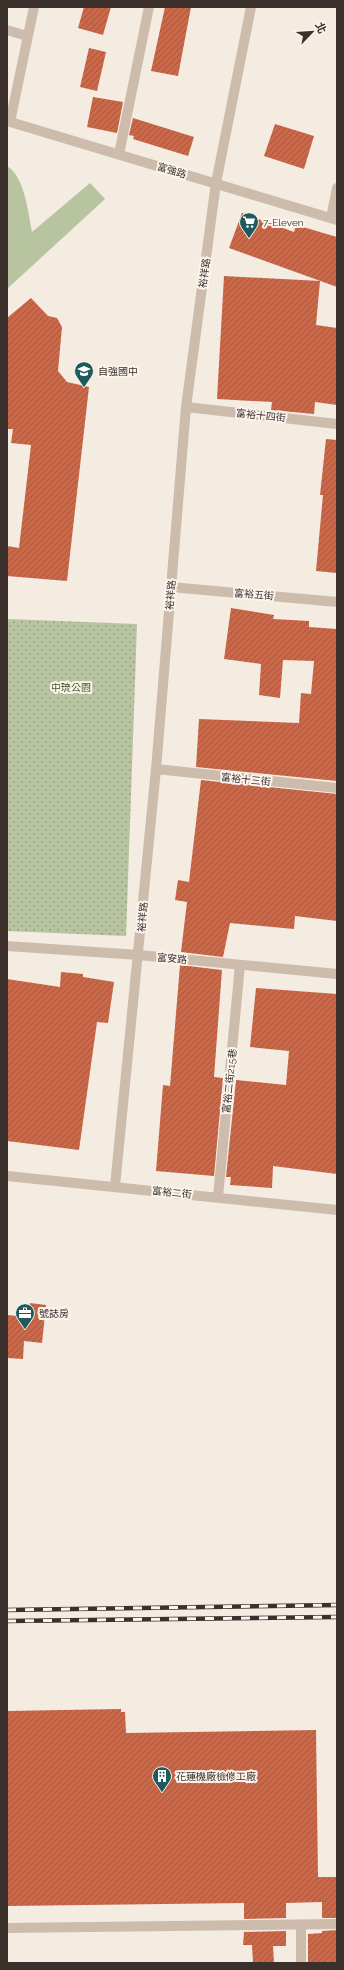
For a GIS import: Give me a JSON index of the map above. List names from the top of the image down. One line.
{"streets":{"street":["富強路","裕祥路","富裕十四街","富裕五街","富裕十三街","富安路","富裕二街215巷","富裕二街"]},"crossings":[["富強路","裕祥路"],["裕祥路","富裕十四街"],["裕祥路","富裕五街"],["裕祥路","富裕十三街"],["裕祥路","富安路"],["裕祥路","富裕二街"],["富安路","富裕二街215巷"],["富裕二街215巷","富裕二街"]],"parks":["中琉公園"],"places":{"supermarket":["7-Eleven"],"school or university":["自強國中"],"office":["號誌房"],"building":["花蓮機廠檢修工廠"]},"north":"top right"}
